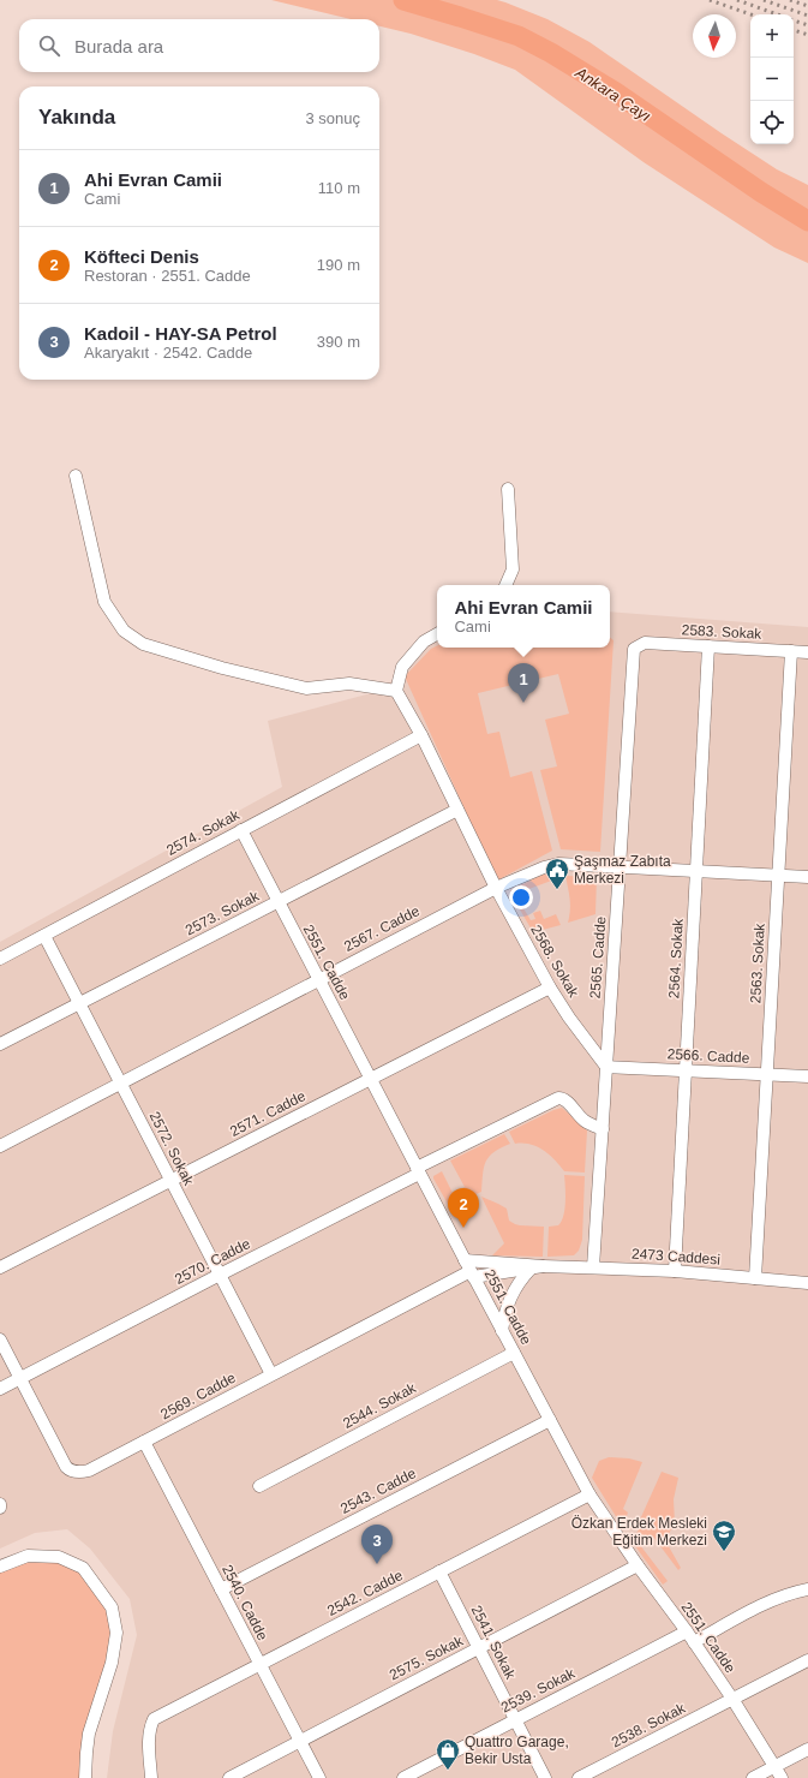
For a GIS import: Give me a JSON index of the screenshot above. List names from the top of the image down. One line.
{"streets":{"street":["2583. Sokak","2574. Sokak","2573. Sokak","2567. Cadde","2565. Cadde","2564. Sokak","2568. Sokak","2551. Cadde","2563. Sokak","2566. Cadde","2571. Cadde","2572. Sokak","2473 Caddesi","2570. Cadde","2569. Cadde","2544. Sokak","2543. Cadde","2542. Cadde","2540. Cadde","2541. Sokak","2575. Sokak","2539. Sokak","2538. Sokak"]},"crossings":[["2583. Sokak","2565. Cadde"],["2583. Sokak","2564. Sokak"],["2583. Sokak","2563. Sokak"],["2574. Sokak","2568. Sokak"],["2574. Sokak","2551. Cadde"],["2574. Sokak","2572. Sokak"],["2573. Sokak","2568. Sokak"],["2573. Sokak","2551. Cadde"],["2573. Sokak","2572. Sokak"],["2567. Cadde","2565. Cadde"],["2567. Cadde","2564. Sokak"],["2567. Cadde","2568. Sokak"],["2567. Cadde","2551. Cadde"],["2567. Cadde","2563. Sokak"],["2567. Cadde","2572. Sokak"],["2565. Cadde","2568. Sokak"],["2565. Cadde","2566. Cadde"],["2565. Cadde","2473 Caddesi"],["2565. Cadde","2570. Cadde"],["2564. Sokak","2566. Cadde"],["2564. Sokak","2473 Caddesi"],["2568. Sokak","2566. Cadde"],["2568. Sokak","2571. Cadde"],["2551. Cadde","2571. Cadde"],["2551. Cadde","2570. Cadde"],["2551. Cadde","2569. Cadde"],["2551. Cadde","2544. Sokak"],["2551. Cadde","2543. Cadde"],["2551. Cadde","2542. Cadde"],["2551. Cadde","2575. Sokak"],["2551. Cadde","2539. Sokak"],["2551. Cadde","2538. Sokak"],["2563. Sokak","2566. Cadde"],["2563. Sokak","2473 Caddesi"],["2571. Cadde","2572. Sokak"],["2572. Sokak","2570. Cadde"],["2572. Sokak","2569. Cadde"],["2570. Cadde","2569. Cadde"],["2569. Cadde","2540. Cadde"],["2543. Cadde","2540. Cadde"],["2542. Cadde","2540. Cadde"],["2542. Cadde","2541. Sokak"],["2540. Cadde","2575. Sokak"],["2541. Sokak","2575. Sokak"],["2541. Sokak","2539. Sokak"]],"water":["Ankara Çayı"],"places":{"public building":["Şaşmaz Zabıta Merkezi"],"school or university":["Özkan Erdek Mesleki Eğitim Merkezi"],"shop":["Quattro Garage, Bekir Usta"]},"north":"bottom","page":{"map_buttons":["+","−"],"search":"Burada ara","heading":["Yakında","3 sonuç"],"list":[{"mark":"1","name":"Ahi Evran Camii","note":"Cami","value":"110 m"},{"mark":"2","name":"Köfteci Denis","note":"Restoran · 2551. Cadde","value":"190 m"},{"mark":"3","name":"Kadoil - HAY-SA Petrol","note":"Akaryakıt · 2542. Cadde","value":"390 m"}],"popup":["Ahi Evran Camii","Cami"],"pins":["1","2","3"]}}
